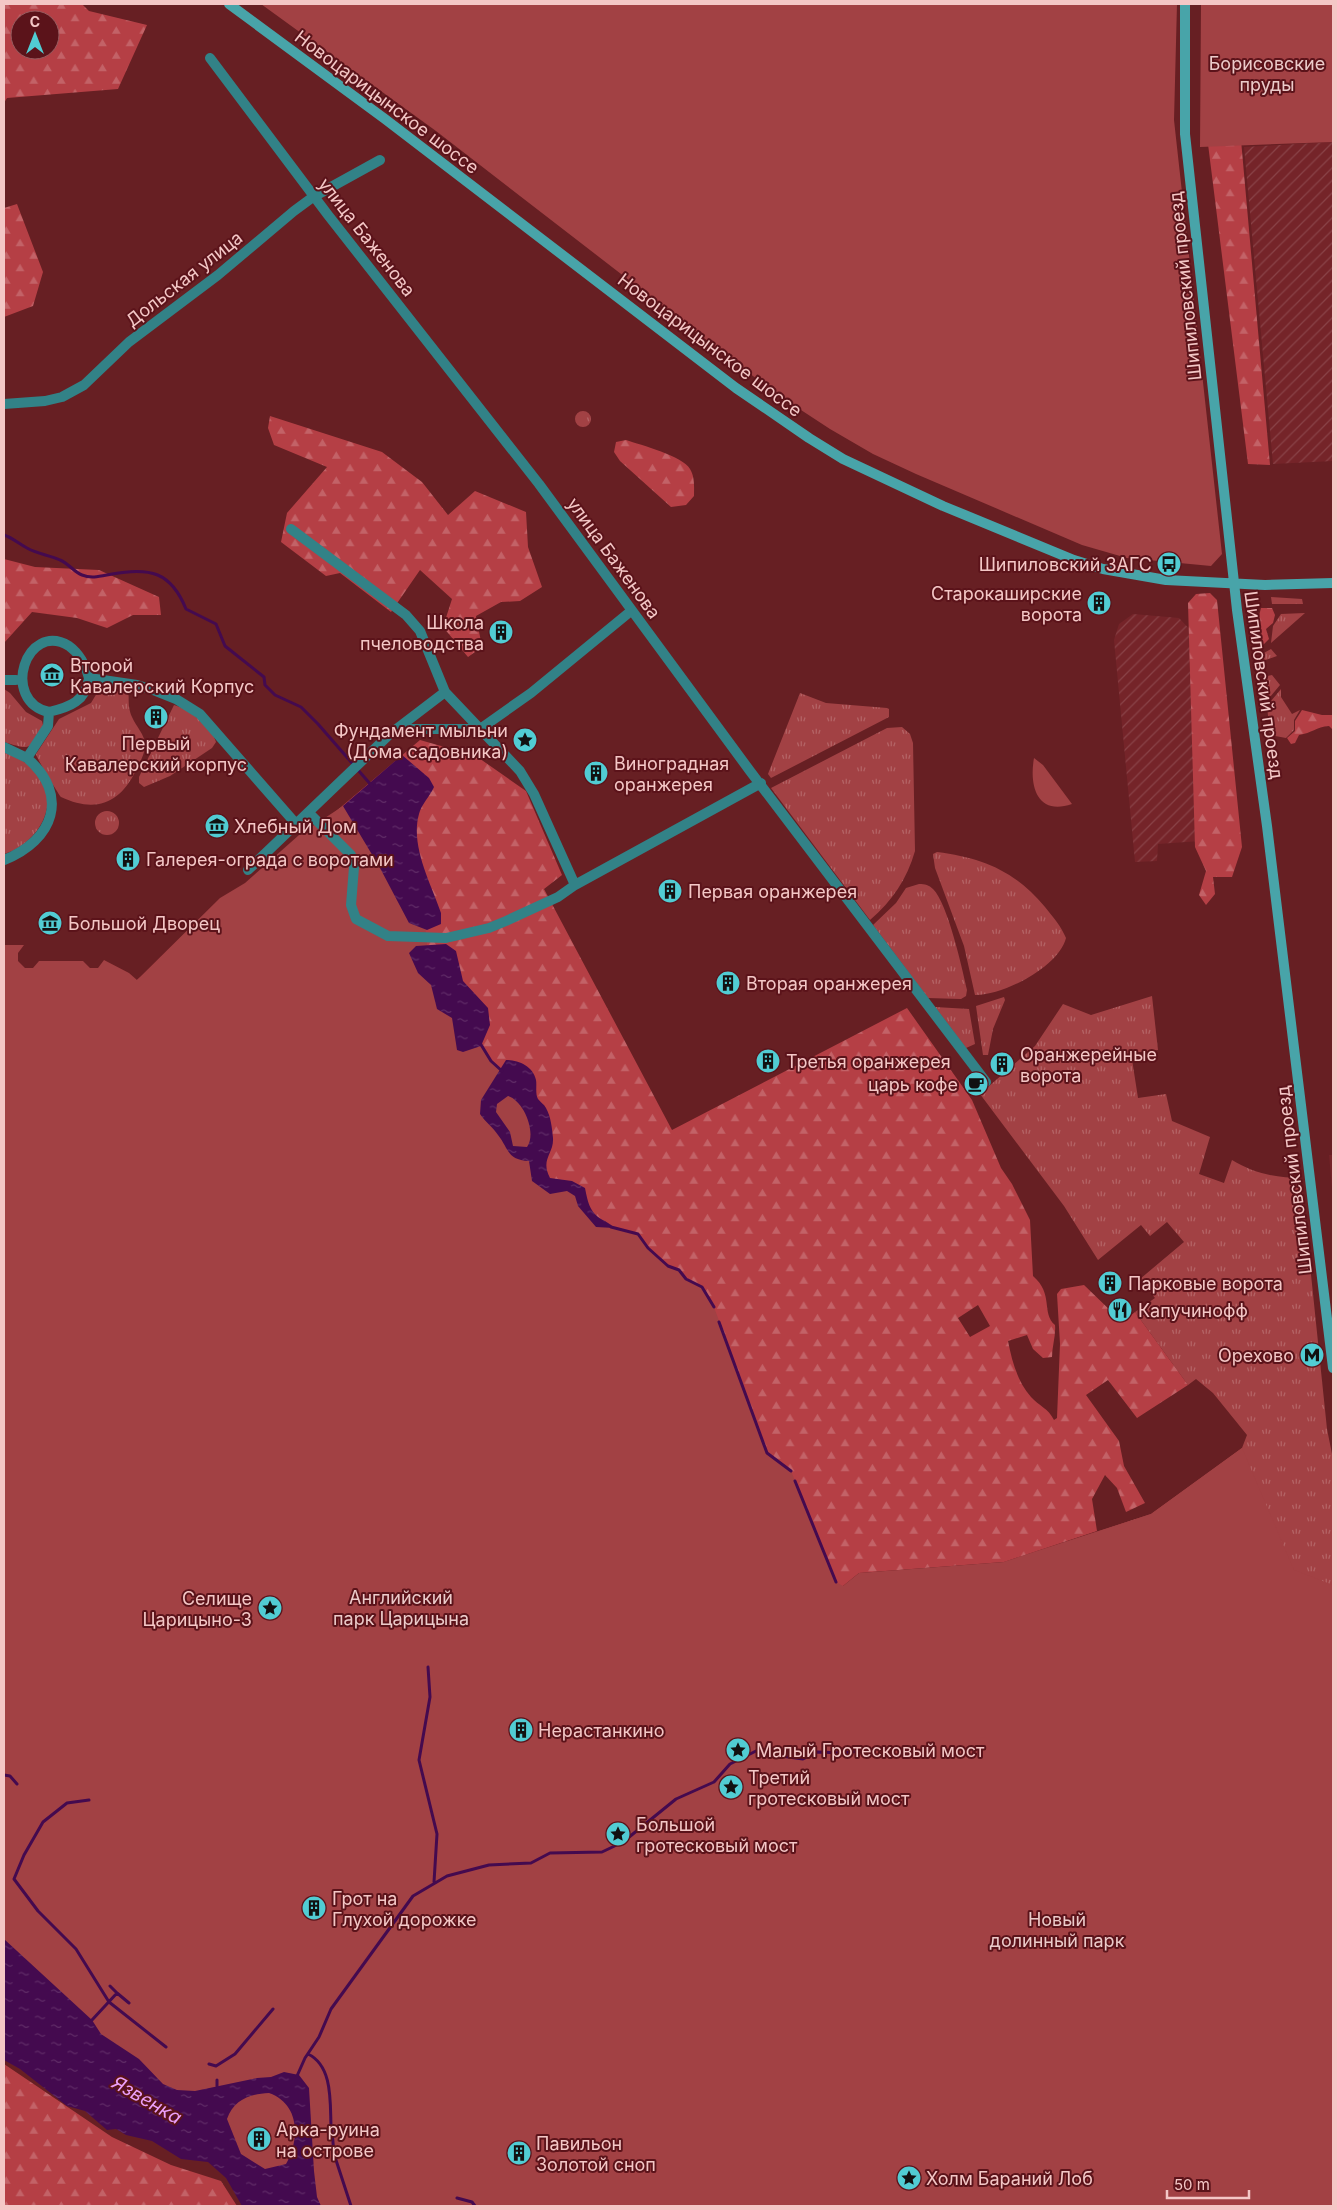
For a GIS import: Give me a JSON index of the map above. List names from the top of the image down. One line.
{"streets":{"main road":["Новоцарицынское шоссе","Шипиловский проезд"],"street":["улица Баженова","Дольская улица"]},"crossings":[["Новоцарицынское шоссе","Шипиловский проезд"],["улица Баженова","Дольская улица"]],"water":["Язвенка"],"parks":["Борисовские пруды","Английский парк Царицына","Новый долинный парк"],"places":{"bus stop":["Шипиловский ЗАГС"],"building":["Старокаширские ворота","Школа пчеловодства","Первый Кавалерский корпус","Виноградная оранжерея","Галерея-ограда с воротами","Первая оранжерея","Вторая оранжерея","Третья оранжерея","Оранжерейные ворота","Парковые ворота","Нерастанкино","Грот на Глухой дорожке","Арка-руина на острове","Павильон Золотой сноп"],"museum":["Второй Кавалерский Корпус","Хлебный Дом","Большой Дворец"],"place":["Фундамент мыльни (Дома садовника)","Селище Царицыно-3","Малый Гротесковый мост","Третий гротесковый мост","Большой гротесковый мост","Холм Бараний Лоб"],"cafe":["царь кофе"],"restaurant":["Капучинофф"],"metro station":["Орехово"]},"scale_bar":"50 m","north":"top"}
